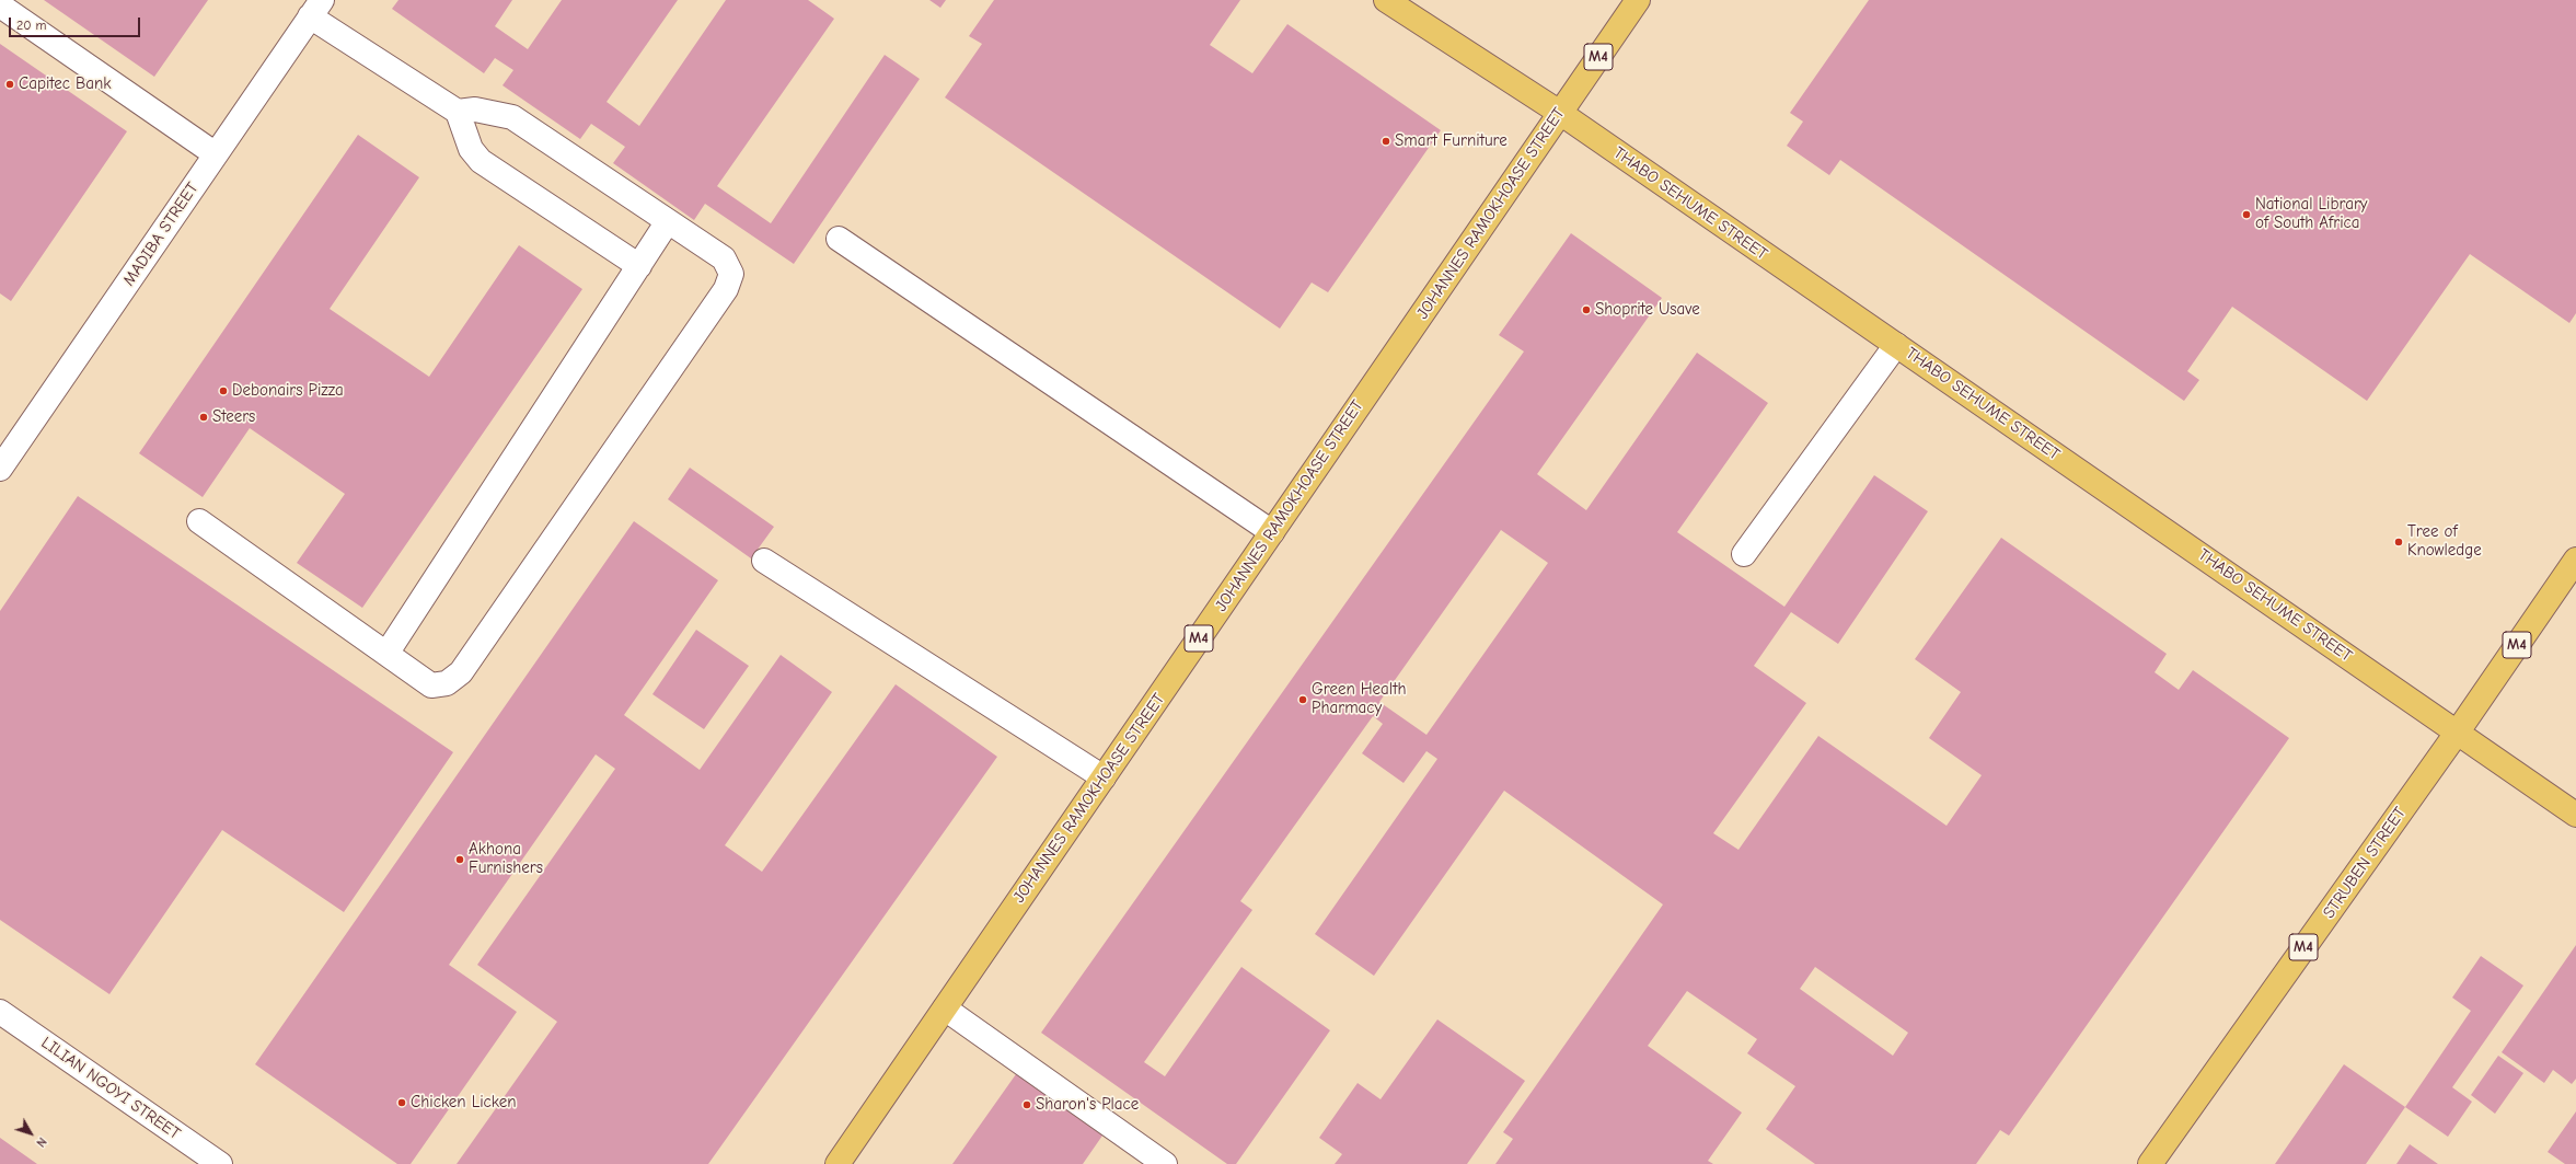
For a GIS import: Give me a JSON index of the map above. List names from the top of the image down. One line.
{"streets":{"main road":["M4","THABO SEHUME STREET","JOHANNES RAMOKHOASE STREET","STRUBEN STREET"],"street":["MADIBA STREET","LILIAN NGOYI STREET"]},"crossings":[["THABO SEHUME STREET","JOHANNES RAMOKHOASE STREET"],["THABO SEHUME STREET","STRUBEN STREET"]],"places":["Capitec Bank","Smart Furniture","National Library of South Africa","Shoprite Usave","Debonairs Pizza","Steers","Tree of Knowledge","Green Health Pharmacy","Akhona Furnishers","Chicken Licken","Sharon's Place"],"scale_bar":"20 m","north":"bottom right"}
